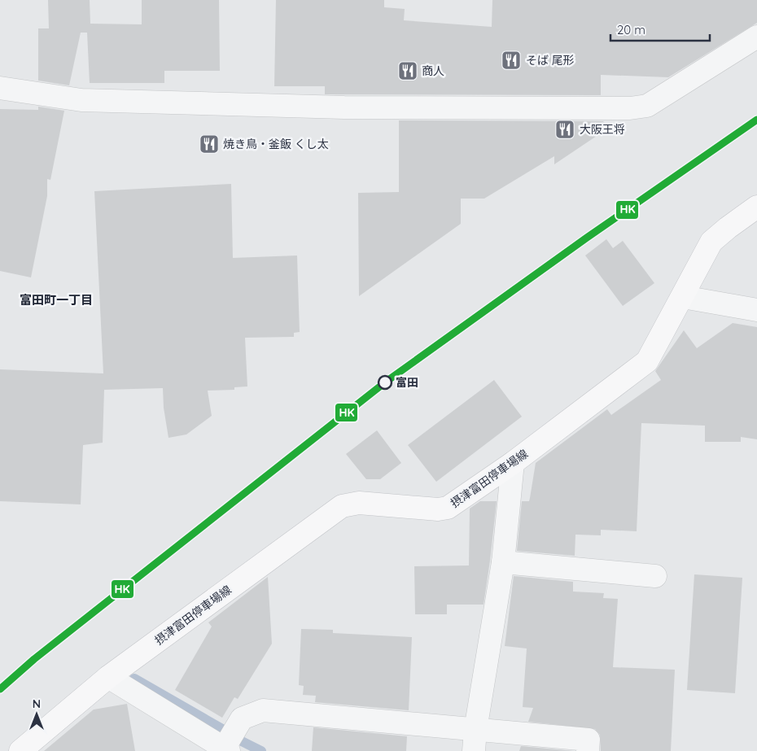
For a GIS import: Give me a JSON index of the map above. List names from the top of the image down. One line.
{"streets":{"main road":["摂津富田停車場線"]},"districts":["富田町一丁目"],"places":{"restaurant":["そば 尾形","商人","大阪王将","焼き鳥・釜飯 くし太"],"other":["富田"]},"lines":["transit line HK"],"scale_bar":"20 m","north":"top"}
